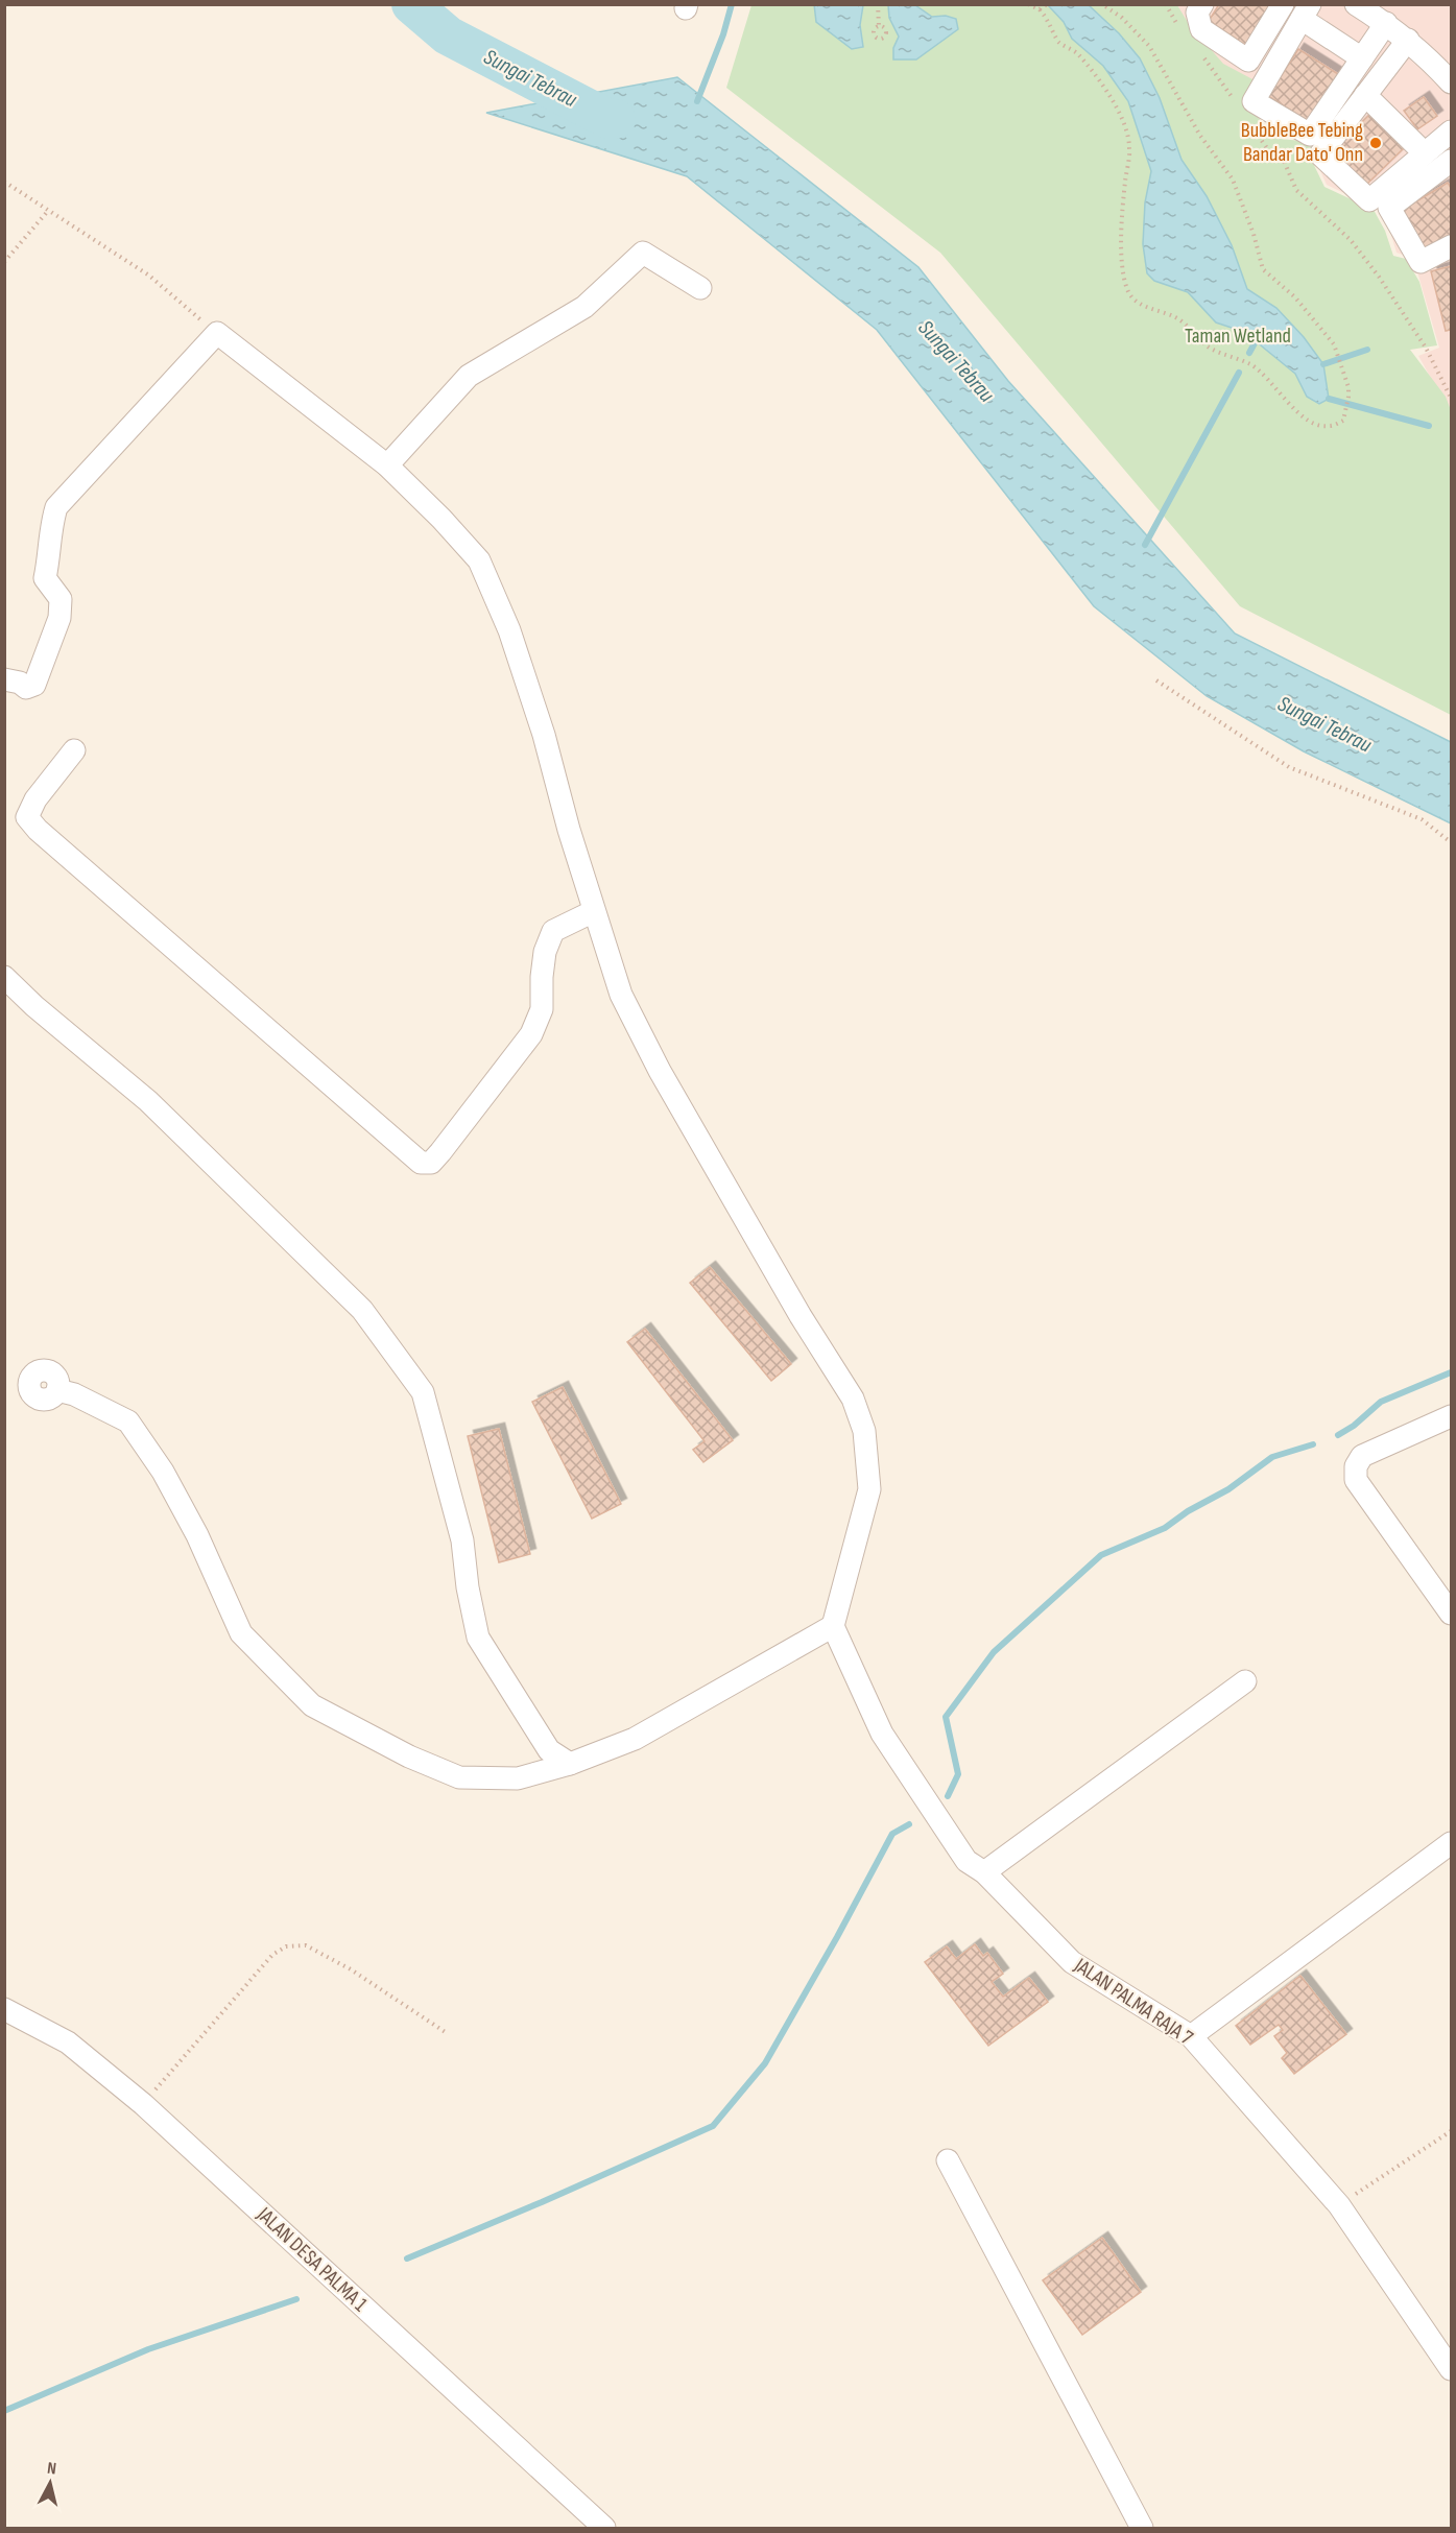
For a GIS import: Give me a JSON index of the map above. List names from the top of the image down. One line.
{"streets":{"street":["JALAN PALMA RAJA 7","JALAN DESA PALMA 1"]},"water":["Sungai Tebrau"],"parks":["Taman Wetland"],"places":["BubbleBee Tebing Bandar Dato' Onn"],"north":"top"}
